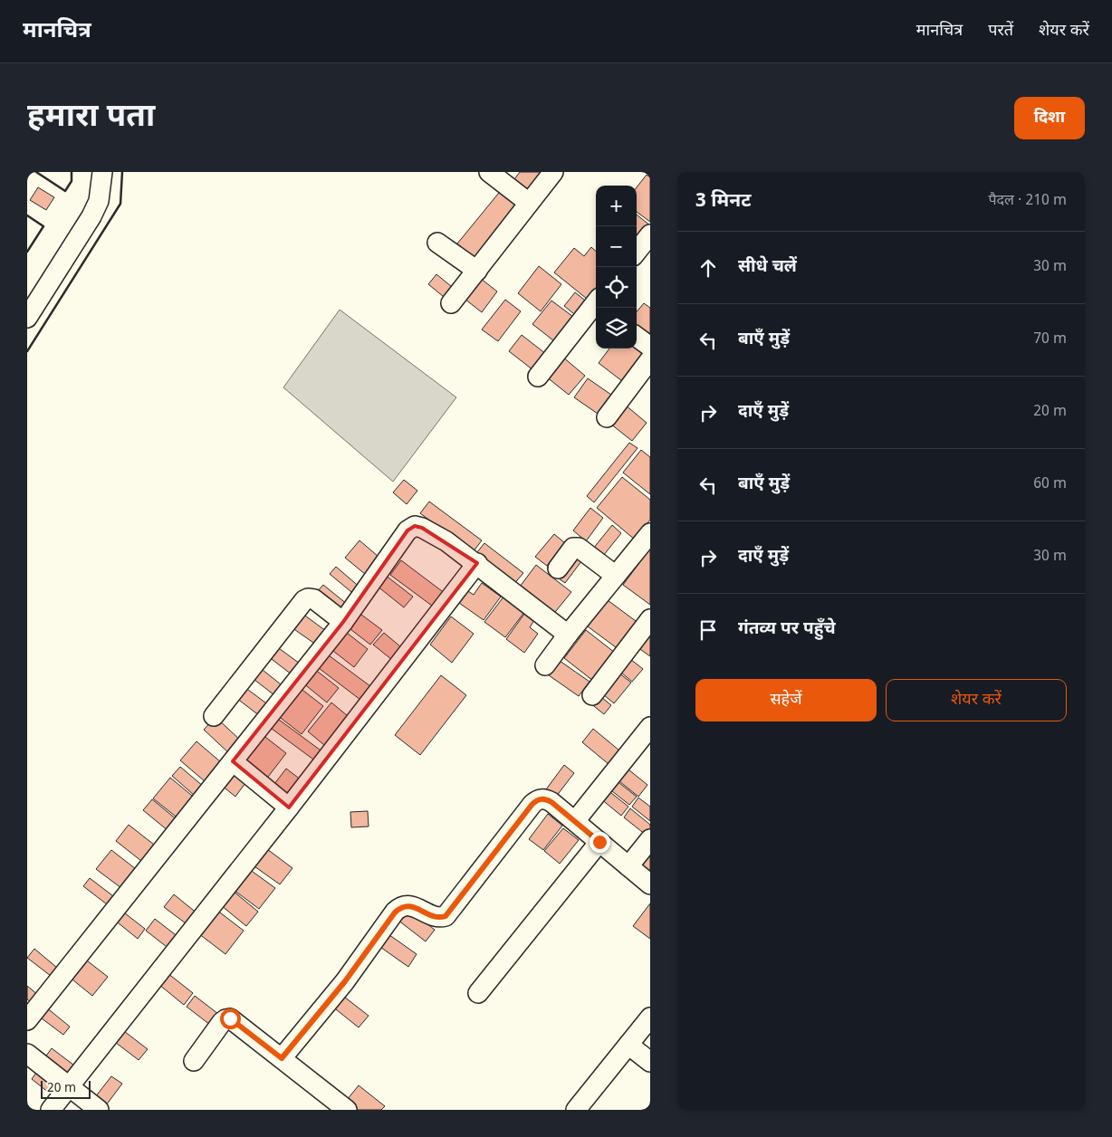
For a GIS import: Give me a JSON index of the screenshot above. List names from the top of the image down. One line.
{"scale_bar":"20 m","page":{"header":"मानचित्र","nav":["मानचित्र","परतें","शेयर करें"],"buttons":["दिशा",["सहेजें","शेयर करें"]],"title":"हमारा पता","heading":["3 मिनट","पैदल · 210 m"],"map_buttons":["+","−"],"list":[["सीधे चलें","30 m"],["बाएँ मुड़ें","70 m"],["दाएँ मुड़ें","20 m"],["बाएँ मुड़ें","60 m"],["दाएँ मुड़ें","30 m"],"गंतव्य पर पहुँचे"],"scale":"20 m"}}
